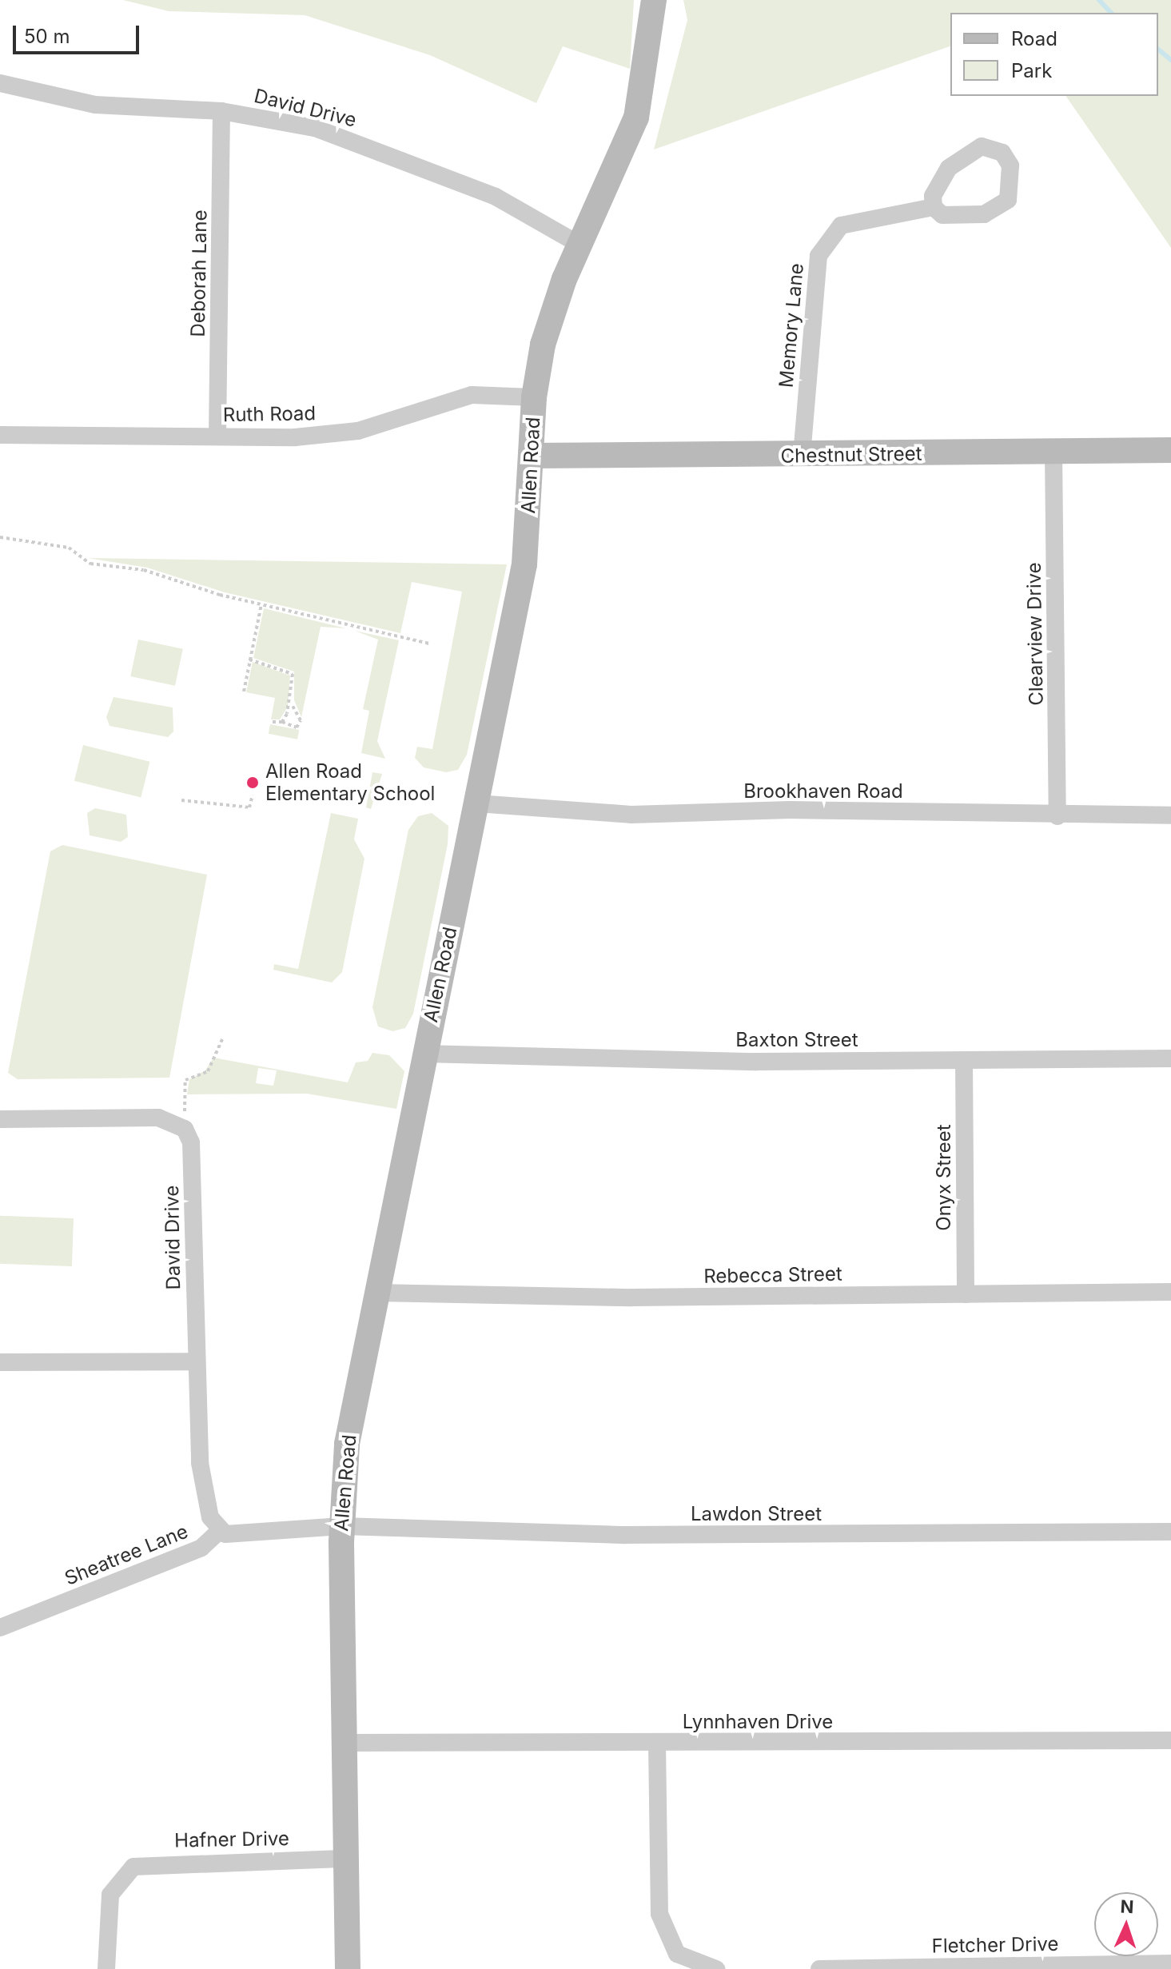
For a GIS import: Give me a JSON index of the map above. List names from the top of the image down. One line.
{"streets":{"street":["David Drive","Deborah Lane","Memory Lane","Ruth Road","Chestnut Street","Allen Road","Clearview Drive","Brookhaven Road","Baxton Street","Onyx Street","Rebecca Street","Lawdon Street","Sheatree Lane","Lynnhaven Drive","Hafner Drive","Fletcher Drive"]},"crossings":[["David Drive","Deborah Lane"],["David Drive","Allen Road"],["David Drive","Sheatree Lane"],["Deborah Lane","Ruth Road"],["Memory Lane","Chestnut Street"],["Ruth Road","Allen Road"],["Chestnut Street","Allen Road"],["Chestnut Street","Clearview Drive"],["Allen Road","Brookhaven Road"],["Allen Road","Baxton Street"],["Allen Road","Rebecca Street"],["Allen Road","Lawdon Street"],["Allen Road","Lynnhaven Drive"],["Allen Road","Hafner Drive"],["Clearview Drive","Brookhaven Road"],["Baxton Street","Onyx Street"],["Onyx Street","Rebecca Street"]],"places":["Allen Road Elementary School"],"legend":["Road","Park"],"scale_bar":"50 m","north":"top"}
